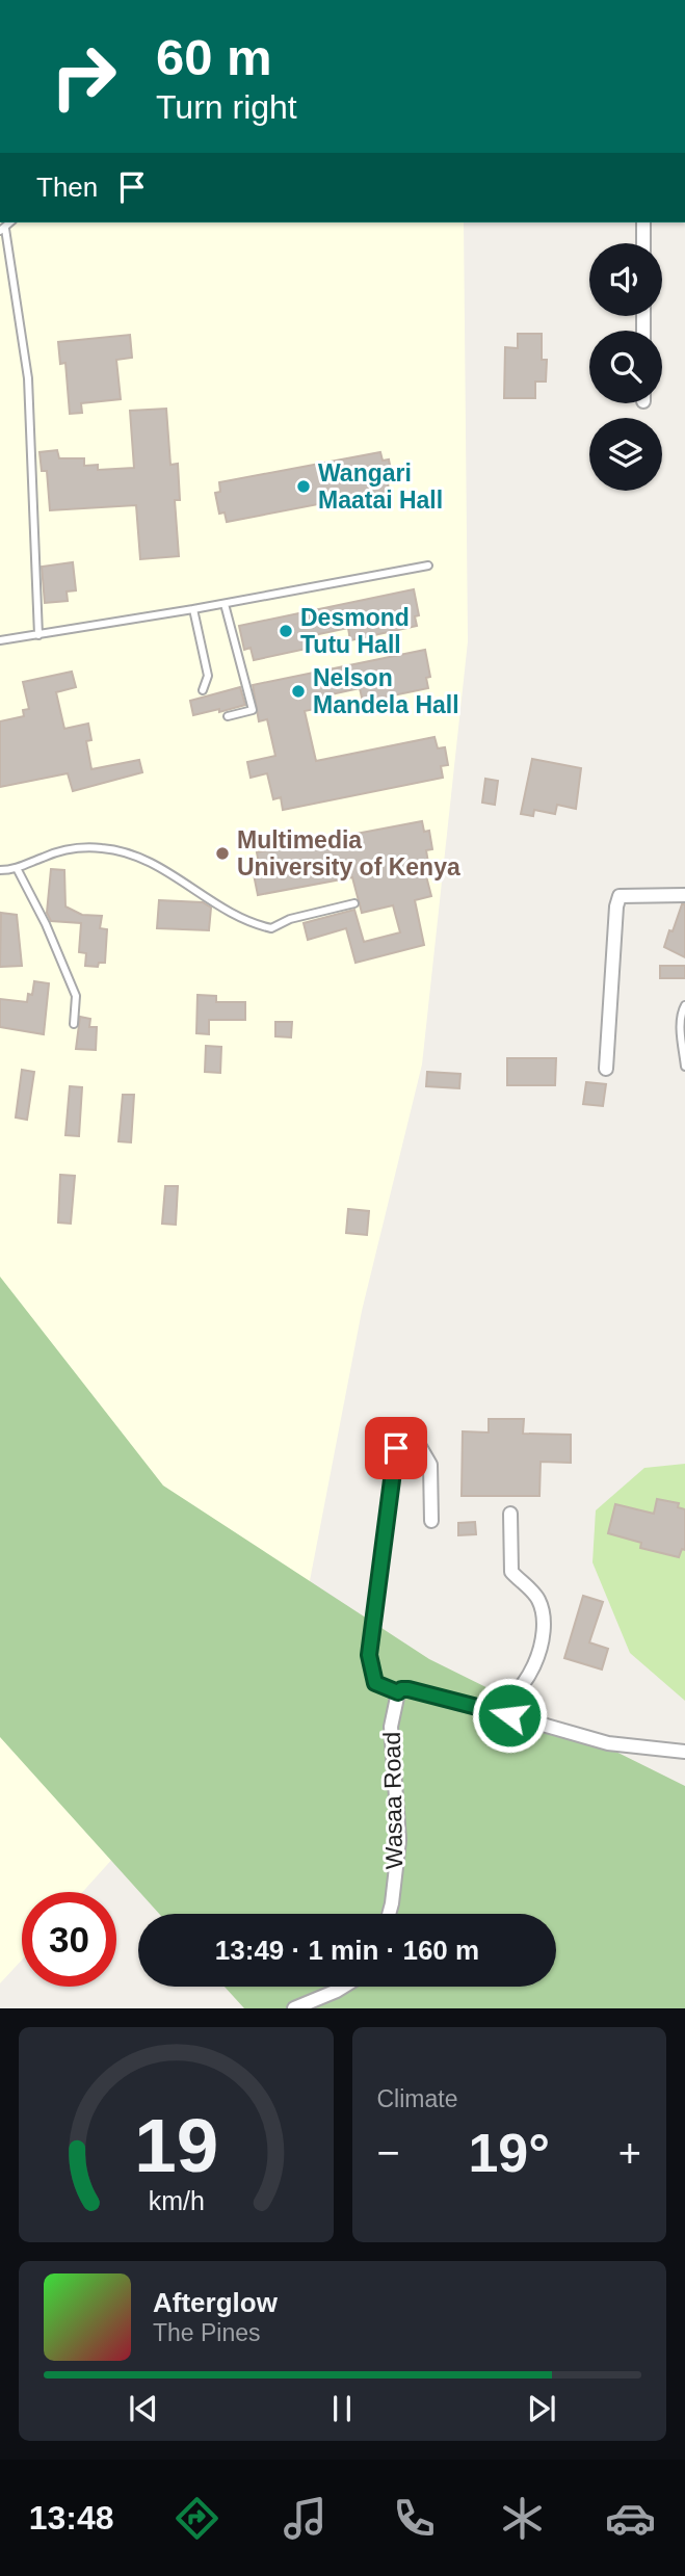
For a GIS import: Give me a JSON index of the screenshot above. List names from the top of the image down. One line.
{"streets":{"street":["Wasaa Road"]},"places":["Wangari Maatai Hall","Desmond Tutu Hall","Nelson Mandela Hall","Multimedia University of Kenya"],"page":{"turn":["60 m","Turn right"],"then":"Then","limit":"30","trip":"13:49 · 1 min · 160 m","tile":"Climate","heat":["−","19°","+"],"song":["Afterglow","The Pines"],"tabs":"13:48","gauge":["19","km/h"]}}
